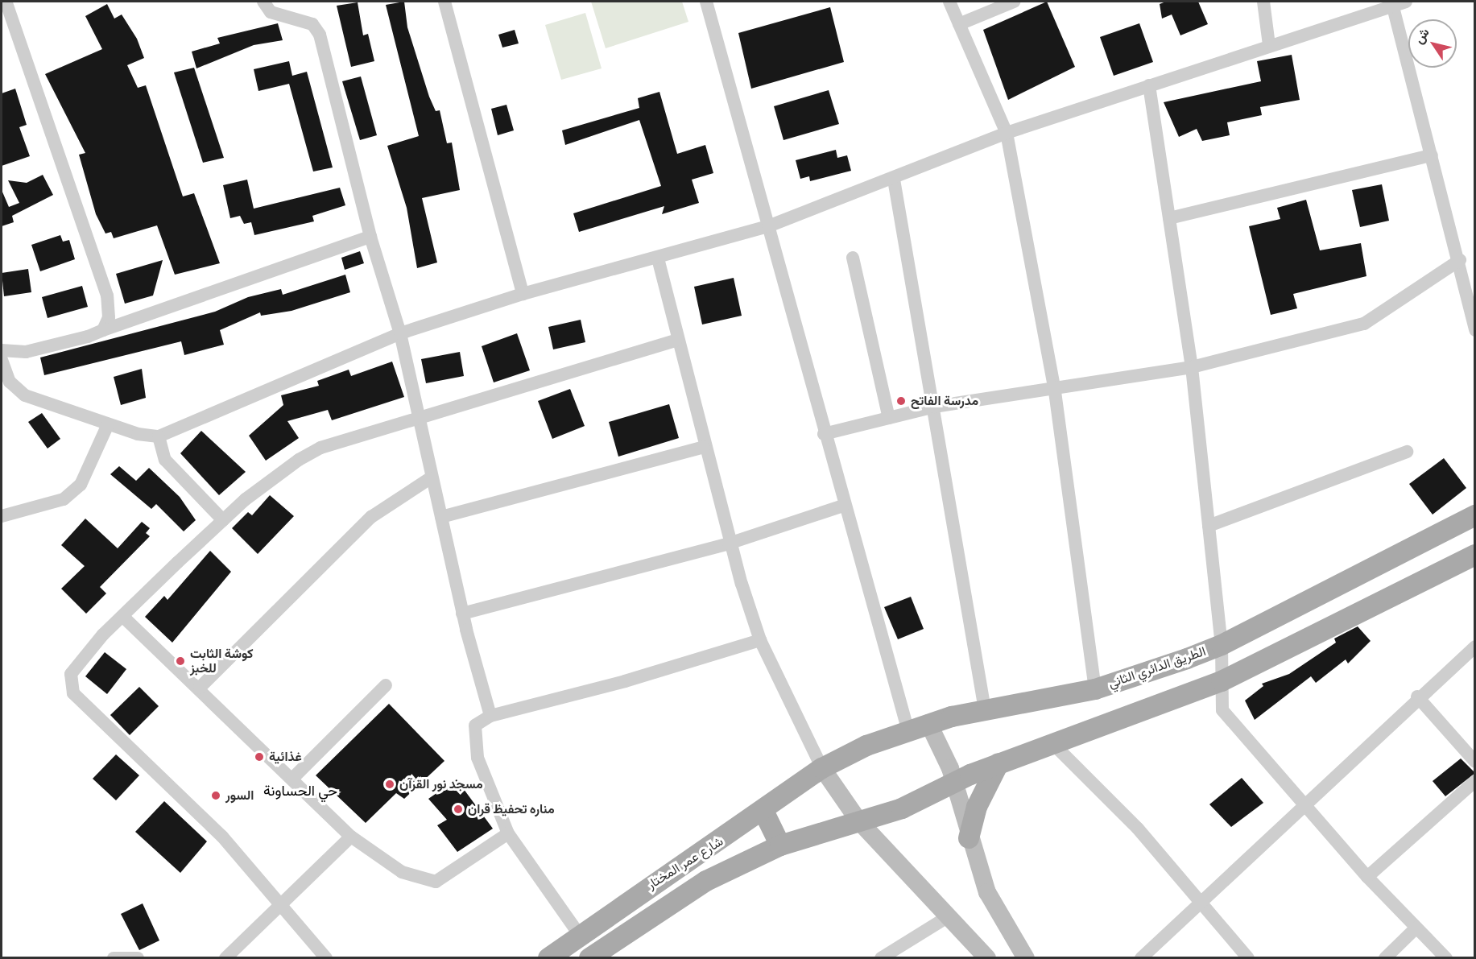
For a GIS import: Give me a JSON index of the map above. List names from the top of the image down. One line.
{"streets":{"main road":["الطريق الدائري الثاني","شارع عمر المختار"]},"crossings":[["الطريق الدائري الثاني","شارع عمر المختار"]],"districts":["حي الحساونة"],"places":["مدرسة الفاتح","كوشة الثابت للخبز","غذائية","مسجد نور القرآن","السور","مناره تحفيظ قران"],"north":"top left"}
